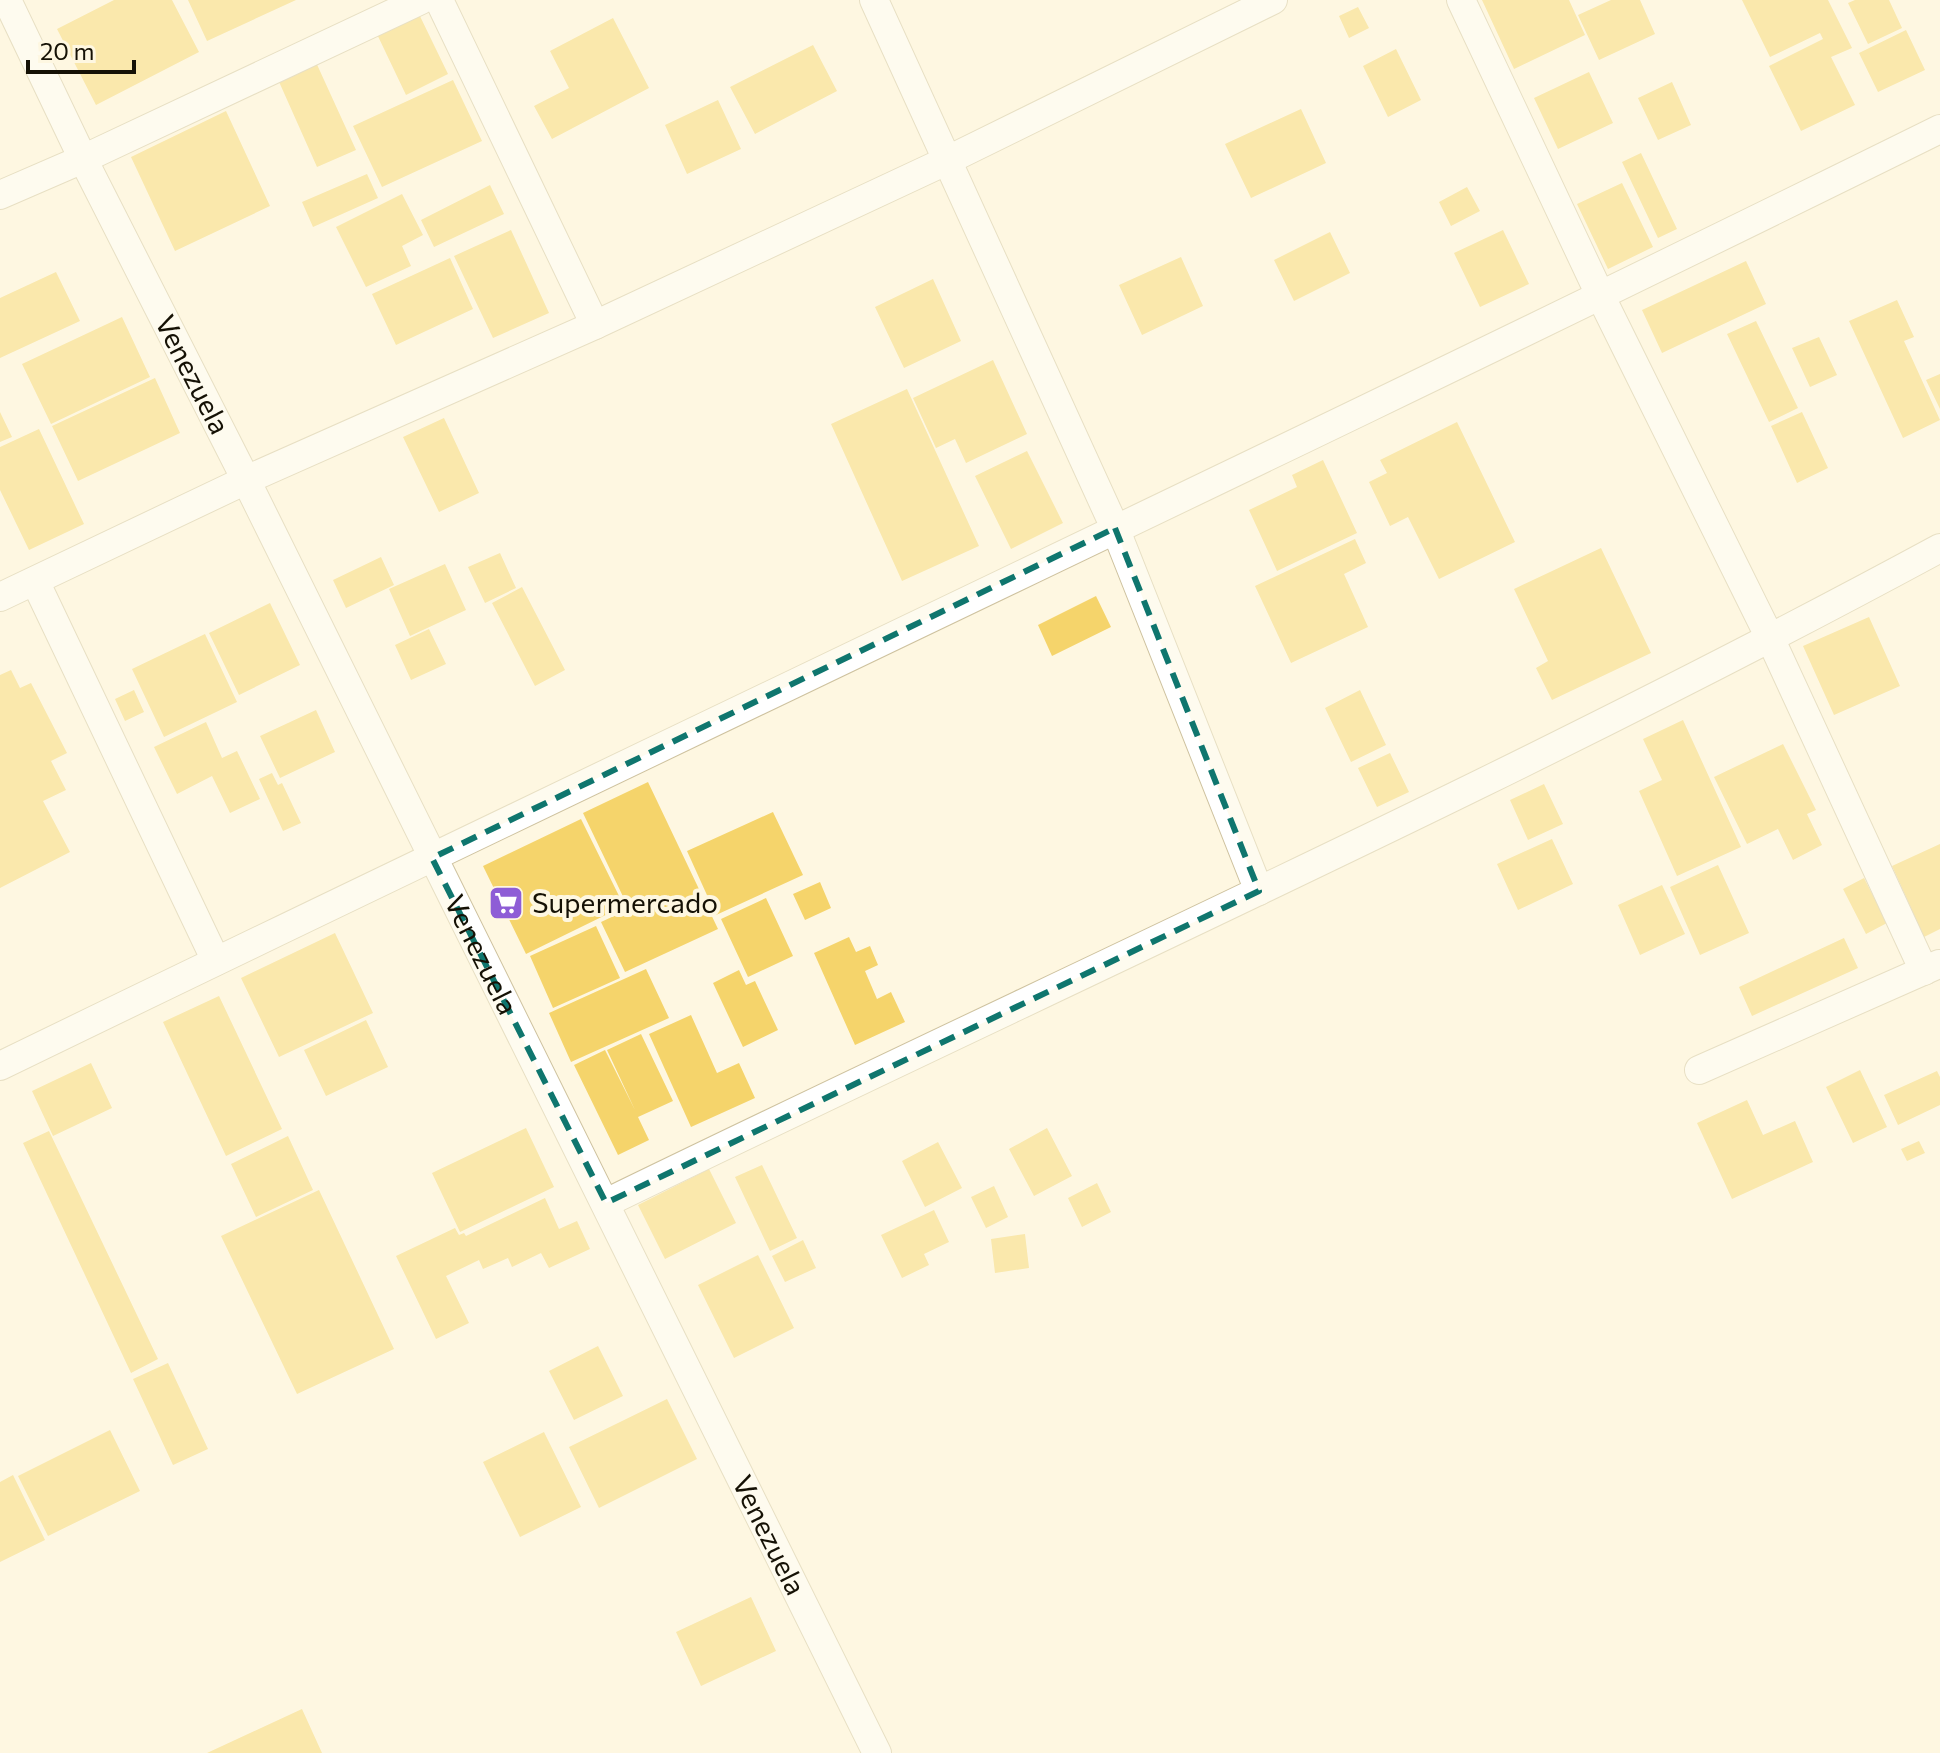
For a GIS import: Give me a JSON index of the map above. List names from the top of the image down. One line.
{"streets":{"street":["Venezuela"]},"places":{"supermarket":["Supermercado"]},"scale_bar":"20 m"}
